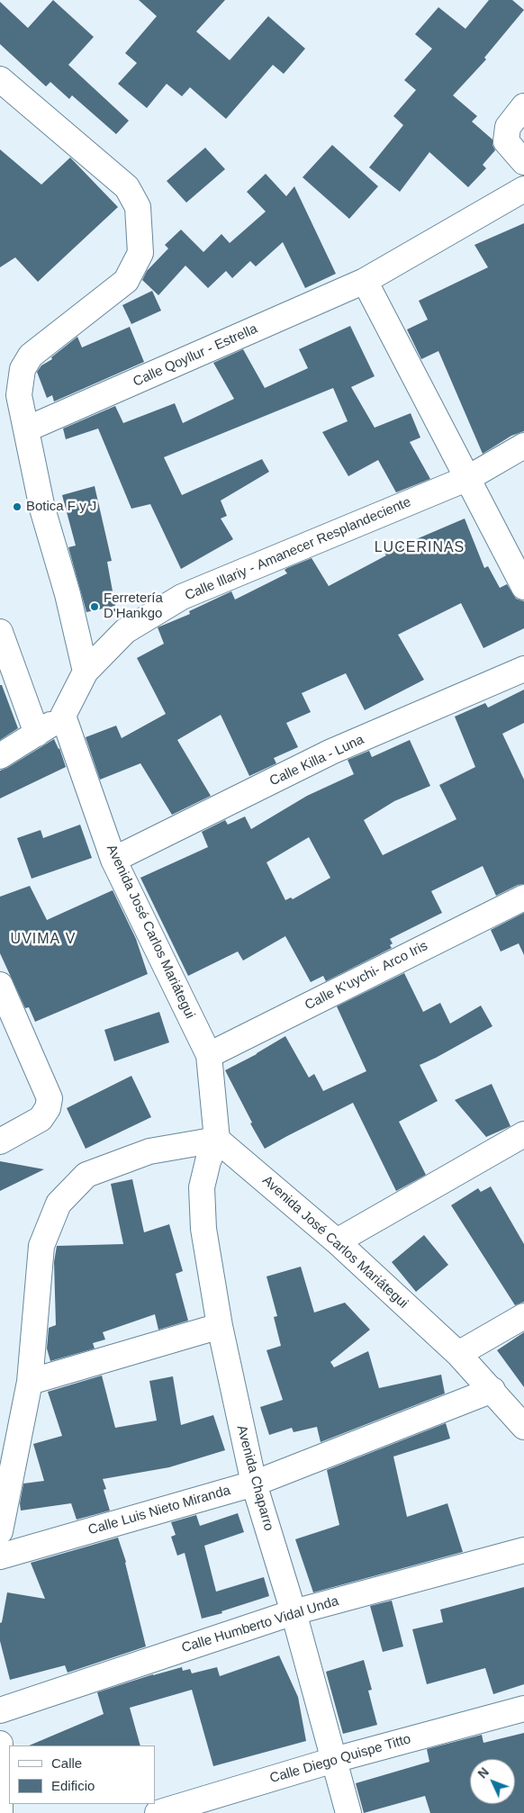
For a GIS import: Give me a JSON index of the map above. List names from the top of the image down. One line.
{"streets":{"street":["Calle Qoyllur - Estrella","Calle Illariy - Amanecer Resplandeciente","Calle Killa - Luna","Avenida José Carlos Mariátegui","Calle K'uychi- Arco Iris","Avenida Chaparro","Calle Luis Nieto Miranda","Calle Humberto Vidal Unda","Calle Diego Quispe Titto"]},"crossings":[["Calle Killa - Luna","Avenida José Carlos Mariátegui"],["Avenida José Carlos Mariátegui","Calle K'uychi- Arco Iris"],["Avenida José Carlos Mariátegui","Avenida Chaparro"],["Avenida José Carlos Mariátegui","Calle Luis Nieto Miranda"],["Avenida Chaparro","Calle Luis Nieto Miranda"],["Avenida Chaparro","Calle Humberto Vidal Unda"],["Avenida Chaparro","Calle Diego Quispe Titto"]],"districts":["LUCERINAS","UVIMA V"],"places":["Botica F y J","Ferretería D'Hankgo"],"legend":["Calle","Edificio"],"north":"top left"}
